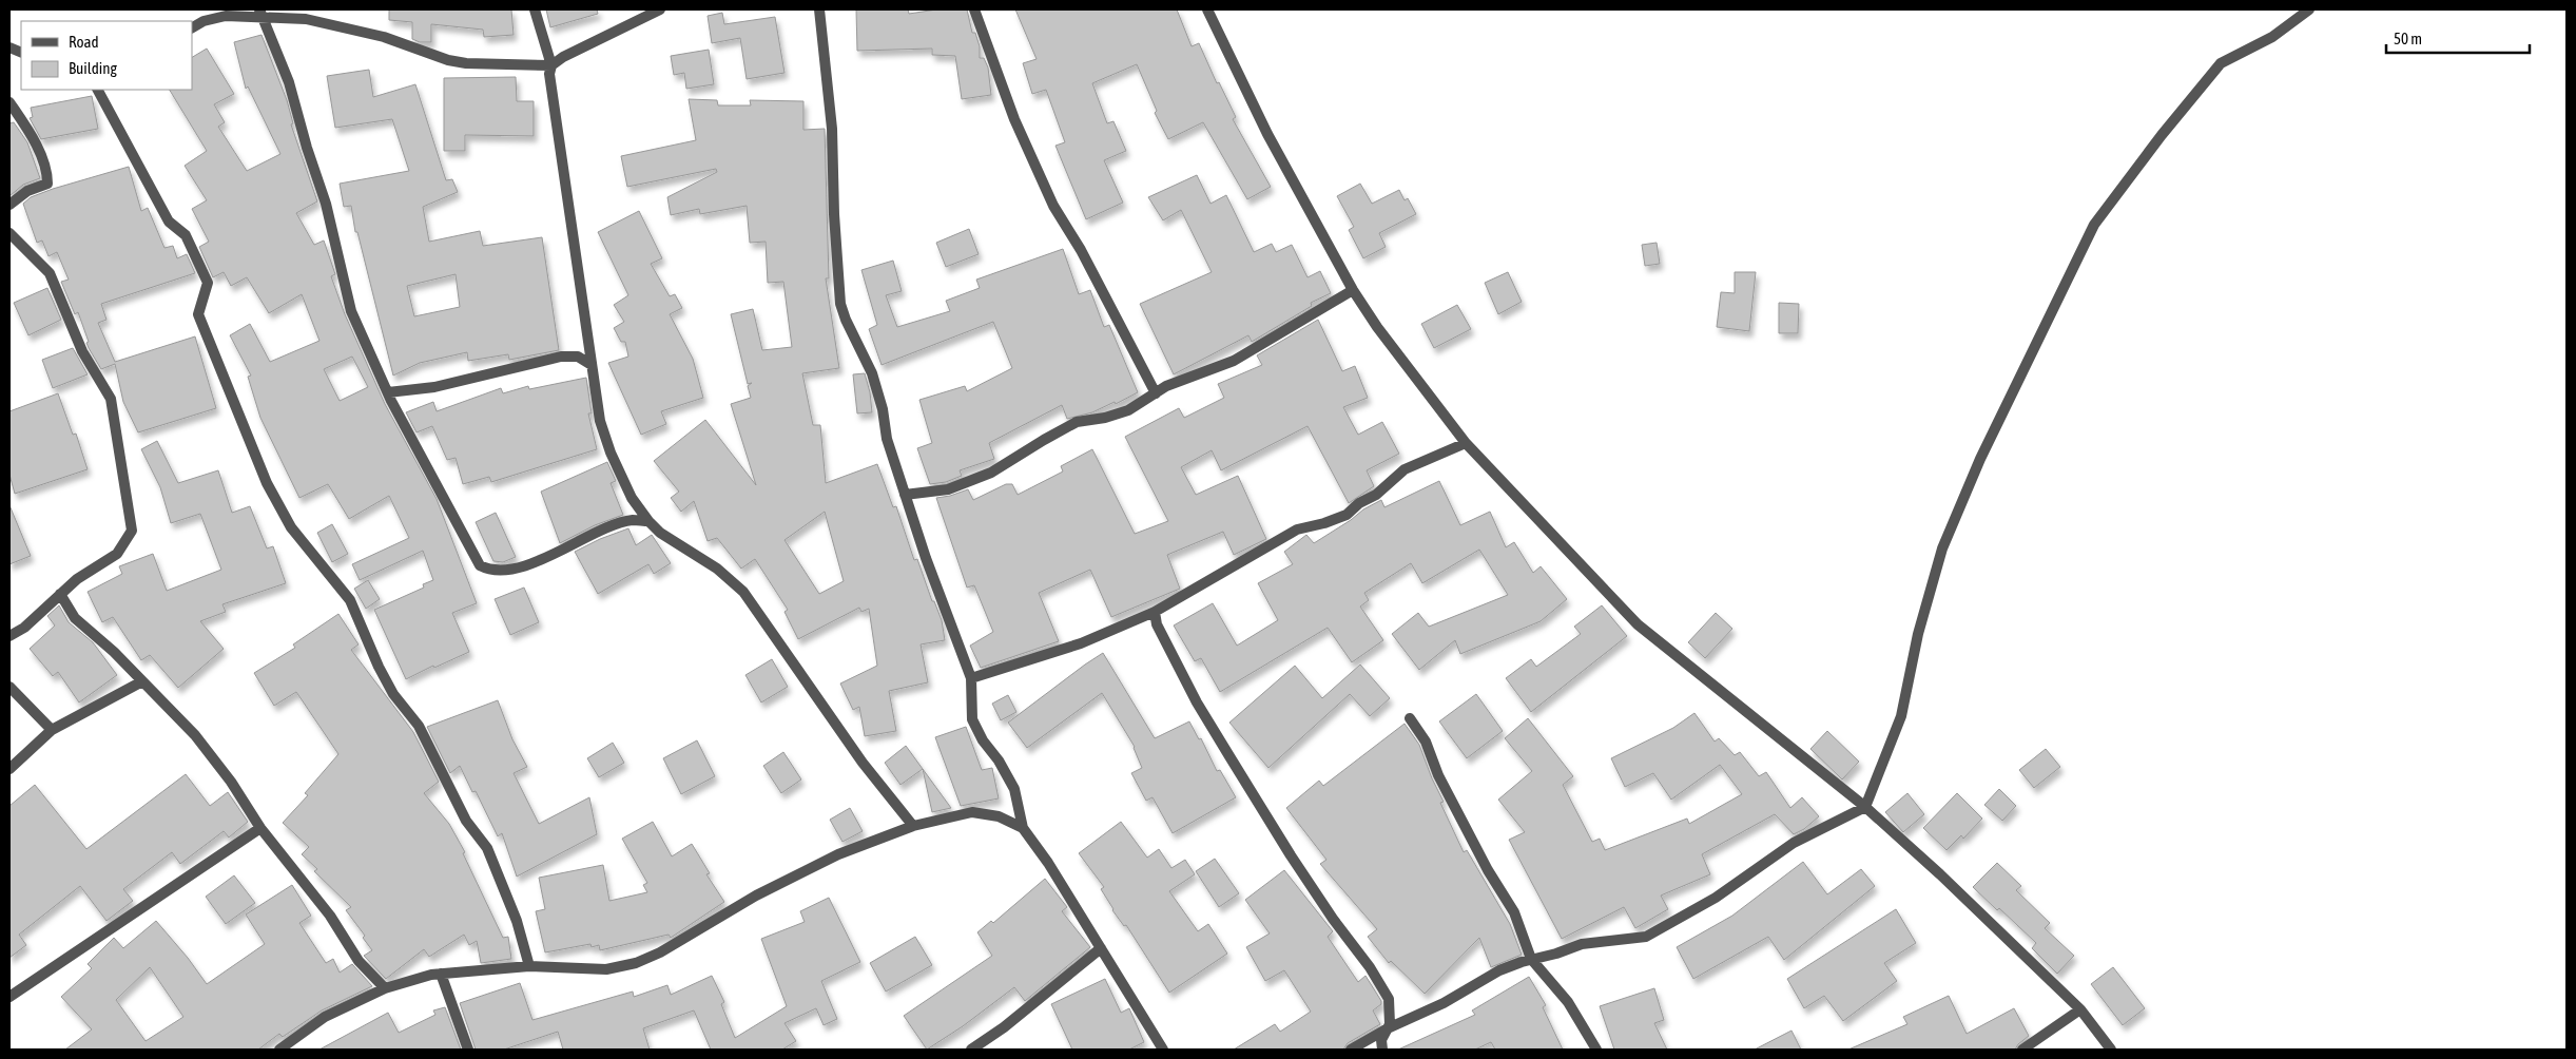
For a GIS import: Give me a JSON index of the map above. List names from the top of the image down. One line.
{"legend":["Road","Building"],"scale_bar":"50 m"}
